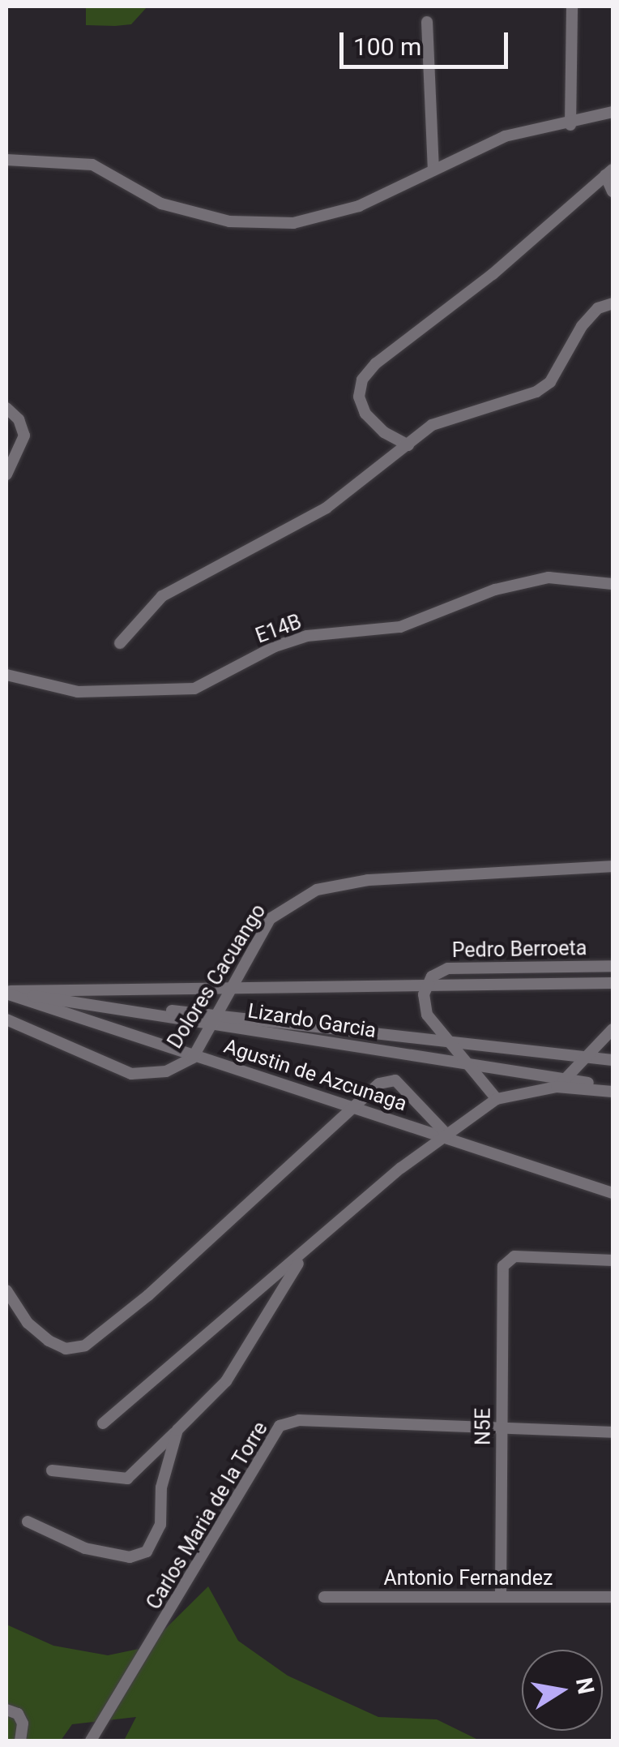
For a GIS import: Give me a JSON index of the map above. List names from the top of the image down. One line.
{"streets":{"street":["E14B","Pedro Berroeta","Dolores Cacuango","Lizardo Garcia","Agustin de Azcunaga","N5E","Carlos Maria de la Torre","Antonio Fernandez"]},"crossings":[["Dolores Cacuango","Lizardo Garcia"],["Dolores Cacuango","Agustin de Azcunaga"],["Lizardo Garcia","Agustin de Azcunaga"],["N5E","Carlos Maria de la Torre"],["N5E","Antonio Fernandez"]],"scale_bar":"100 m","north":"right"}
